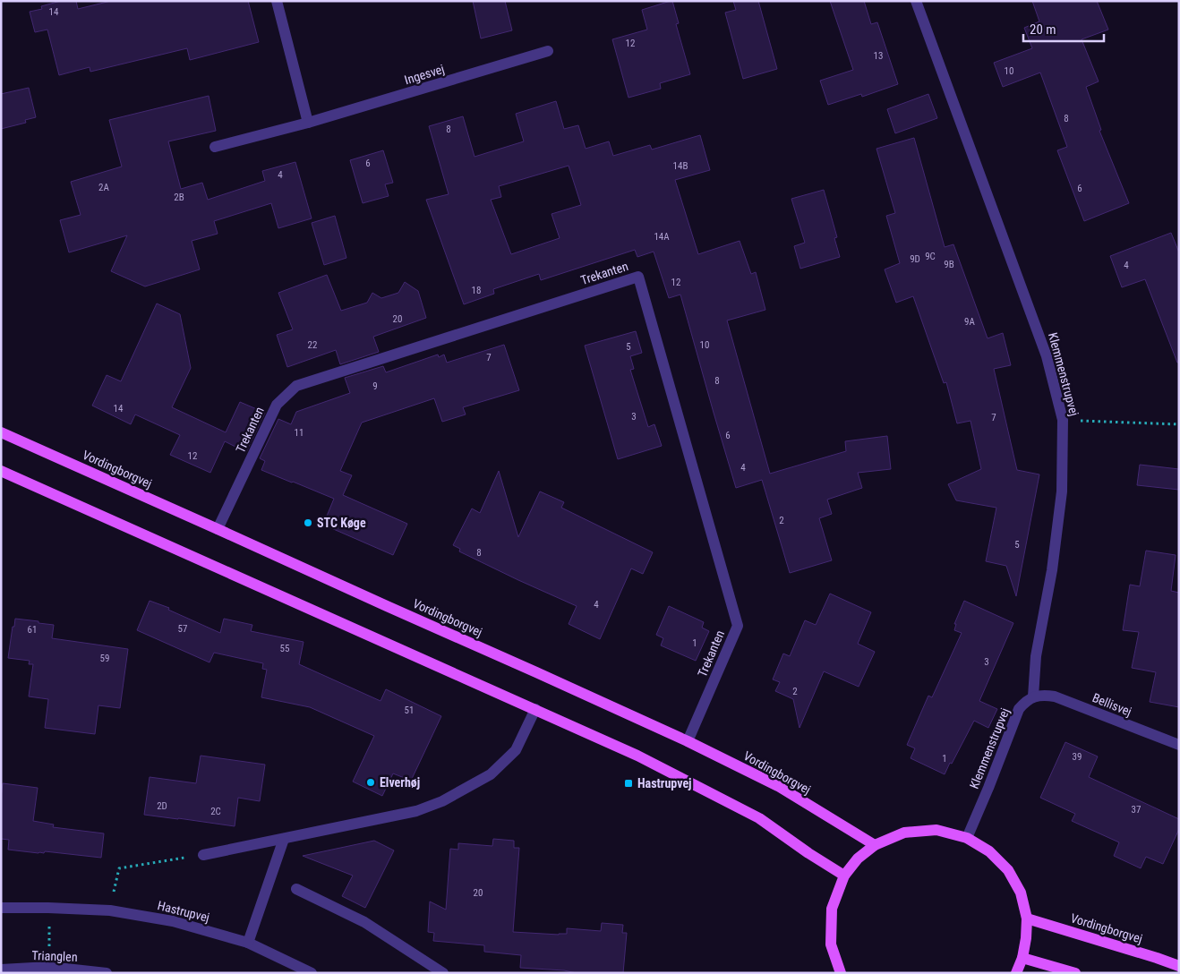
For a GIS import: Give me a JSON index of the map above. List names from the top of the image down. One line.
{"streets":{"main road":["Vordingborgvej"],"street":["Ingesvej","Trekanten","Klemmenstrupvej","Bellisvej","Hastrupvej","Trianglen"]},"crossings":[["Trekanten","Vordingborgvej"],["Klemmenstrupvej","Bellisvej"]],"places":{"other":["STC Køge","Elverhøj"],"transit":["Hastrupvej"]},"house_numbers":["14","12","13","10","8","8","6","14B","4","2A","6","2B","14A","9C","9D","9B","4","12","18","20","9A","22","10","5","7","8","9","14","3","7","11","6","12","4","2","5","8","4","57","61","1","55","59","3","2","51","39","1","2D","37","2C","20"],"scale_bar":"20 m"}
